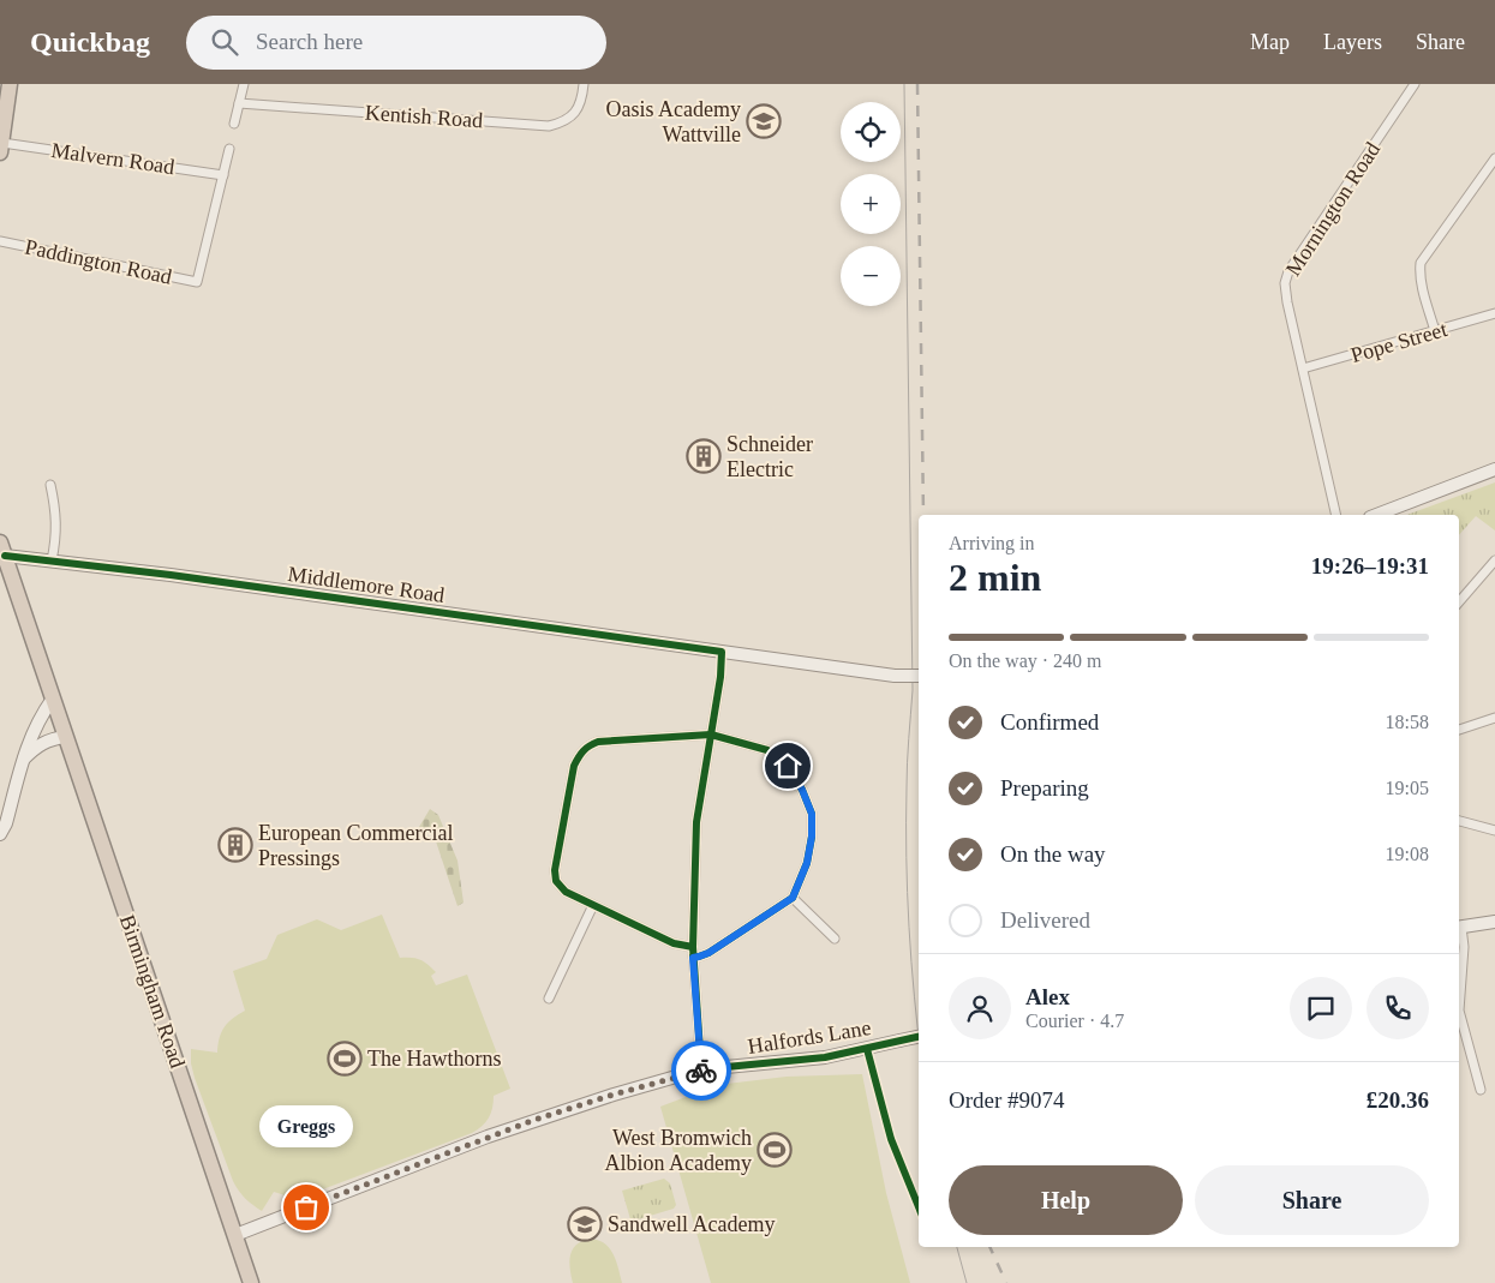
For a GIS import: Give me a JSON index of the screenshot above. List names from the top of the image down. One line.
{"streets":{"highway":["Birmingham Road"],"street":["Kentish Road","Malvern Road","Mornington Road","Paddington Road","Pope Street","Middlemore Road","Halfords Lane"]},"crossings":[["Malvern Road","Paddington Road"],["Mornington Road","Pope Street"],["Middlemore Road","Birmingham Road"],["Birmingham Road","Halfords Lane"]],"places":{"school or university":["Oasis Academy Wattville","Sandwell Academy"],"building":["Schneider Electric","European Commercial Pressings"],"sports":["The Hawthorns","West Bromwich Albion Academy"],"other":["Greggs"]},"page":{"header":"Quickbag","search":"Search here","nav":["Map","Layers","Share"],"map_buttons":["+","−"],"heading":["2 min","Arriving in","19:26–19:31"],"panel":["Alex","Courier · 4.7","Order #9074","£20.36"],"bar":"On the way · 240 m","list":[["Confirmed","18:58"],["Preparing","19:05"],["On the way","19:08"],"Delivered"],"bubble":"Greggs","buttons":["Help","Share"]}}
